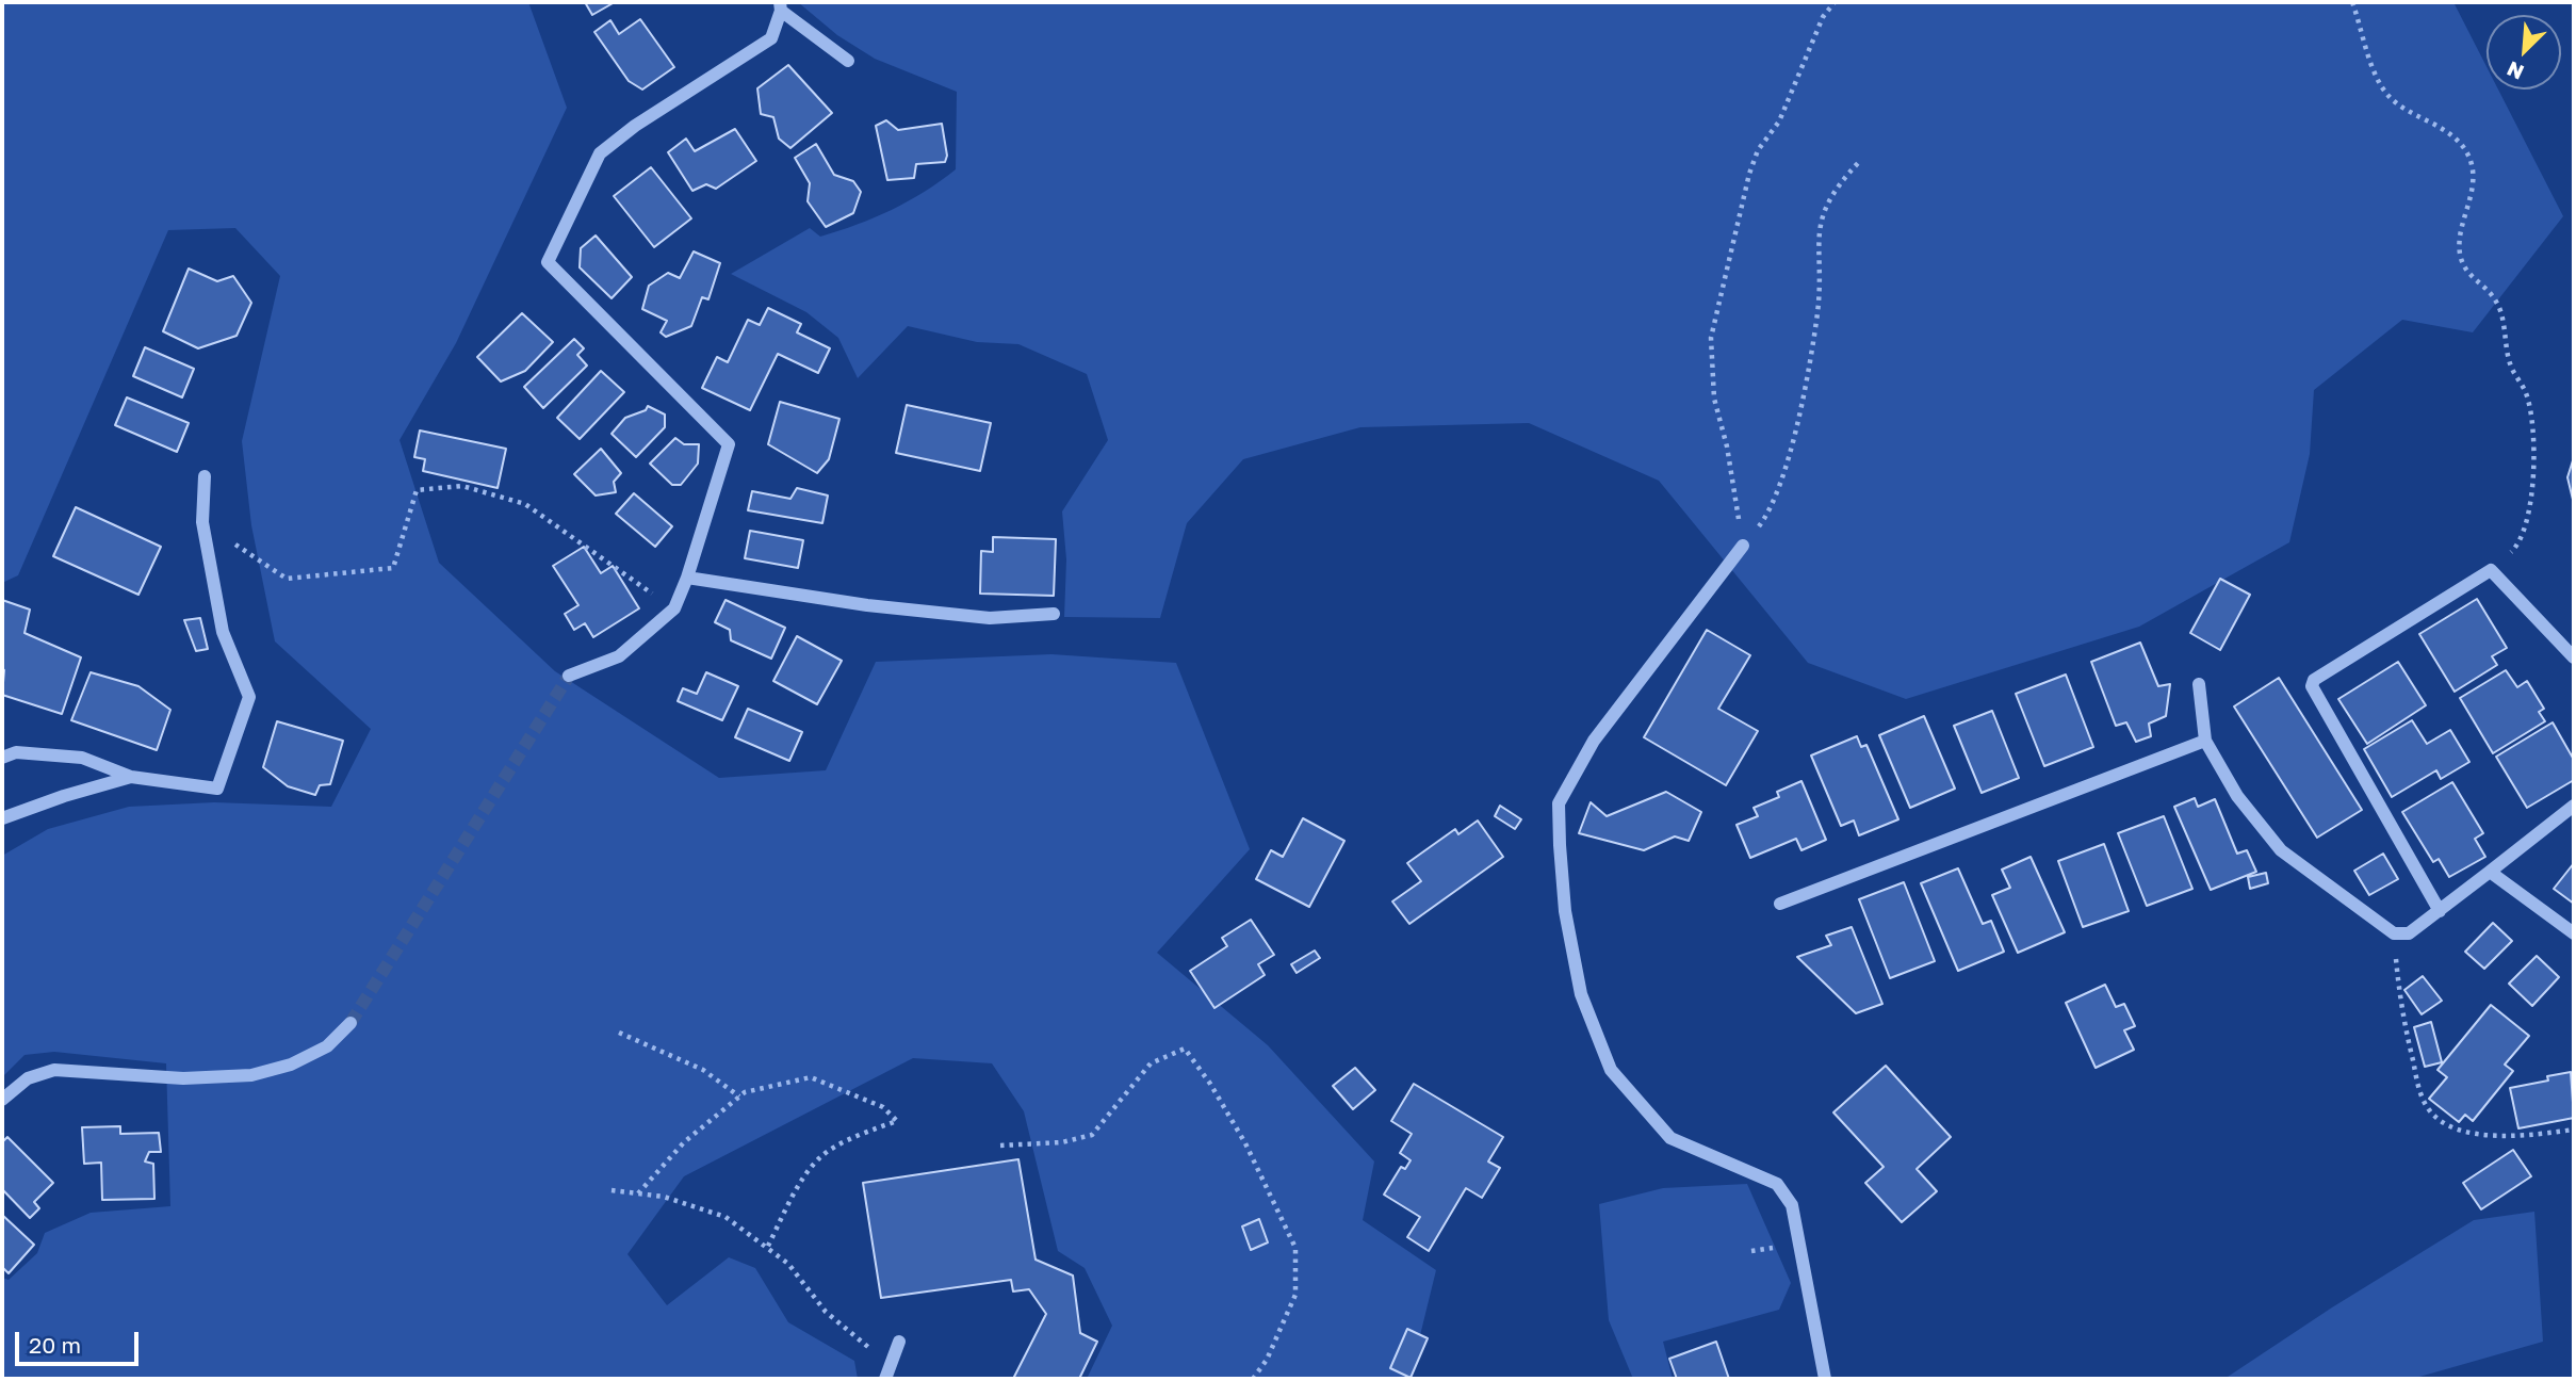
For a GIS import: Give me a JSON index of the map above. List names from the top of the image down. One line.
{"scale_bar":"20 m","north":"bottom left"}
